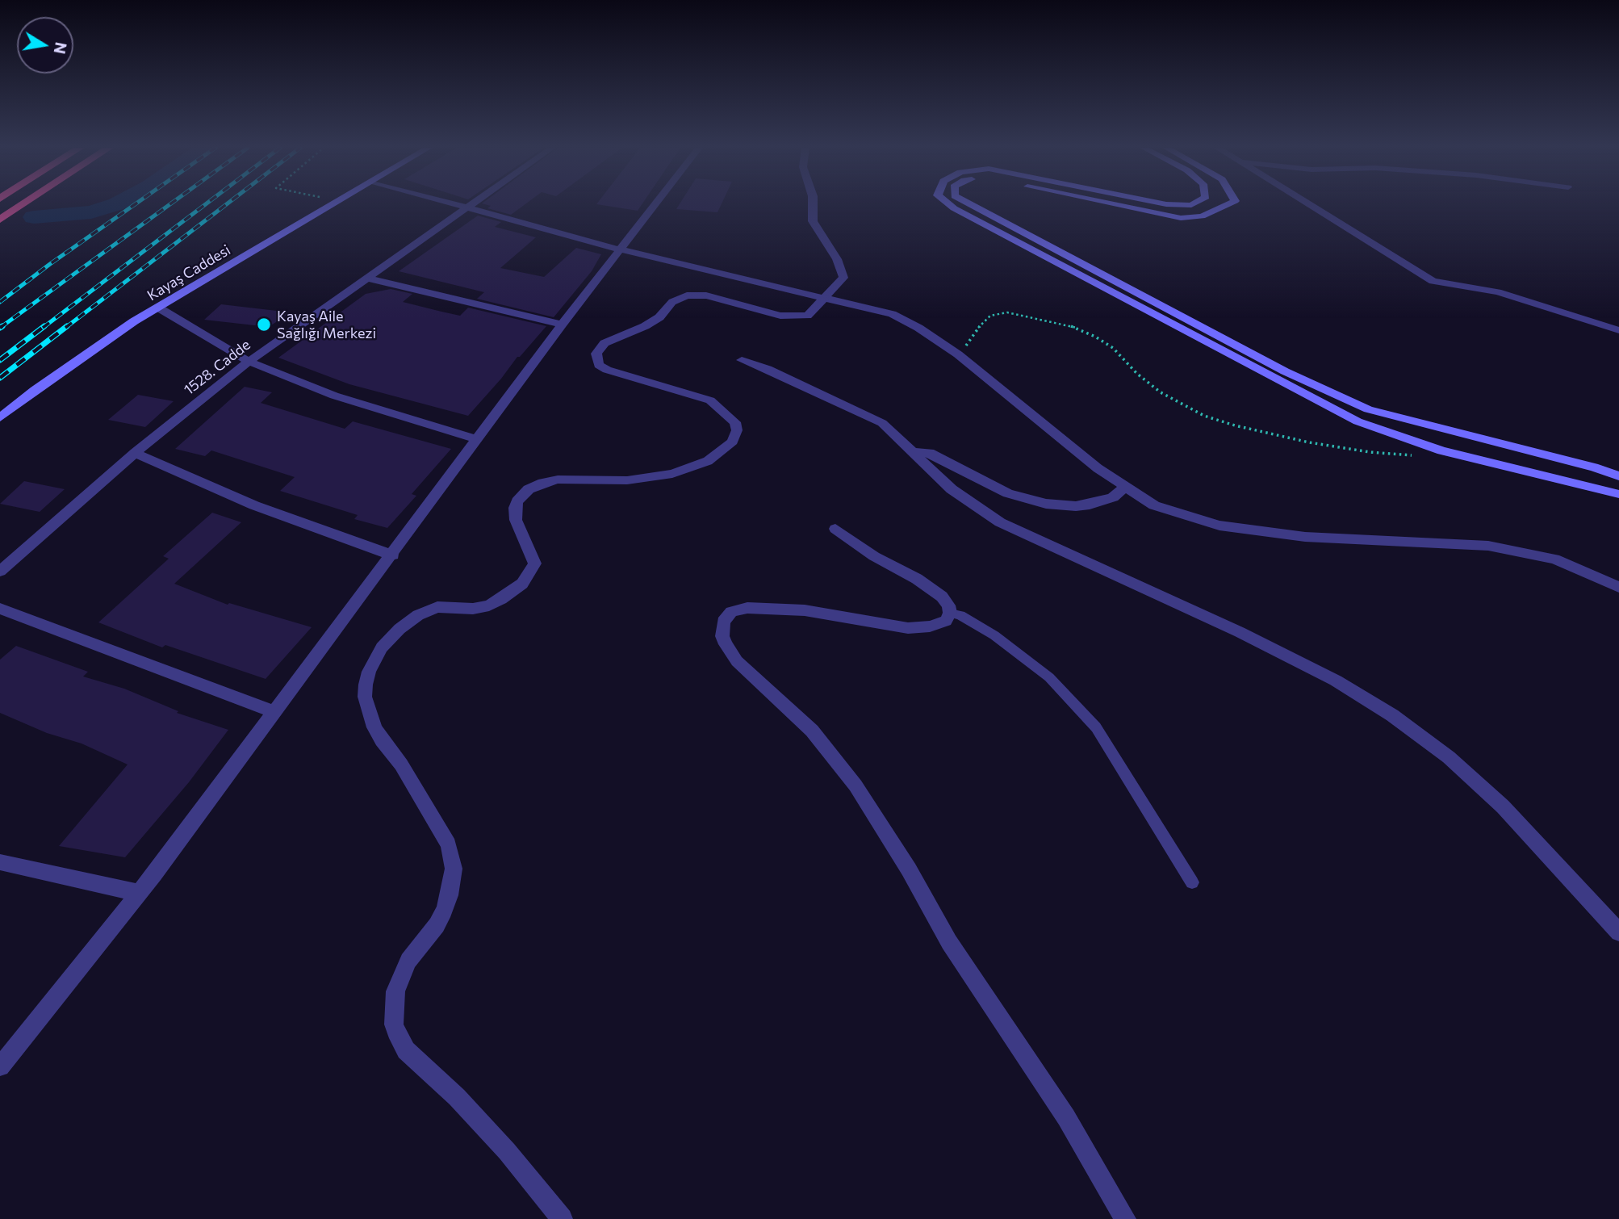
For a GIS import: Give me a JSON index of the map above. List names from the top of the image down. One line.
{"streets":{"street":["Kayaş Caddesi","1528. Cadde"]},"places":["Kayaş Aile Sağlığı Merkezi"],"north":"right"}
